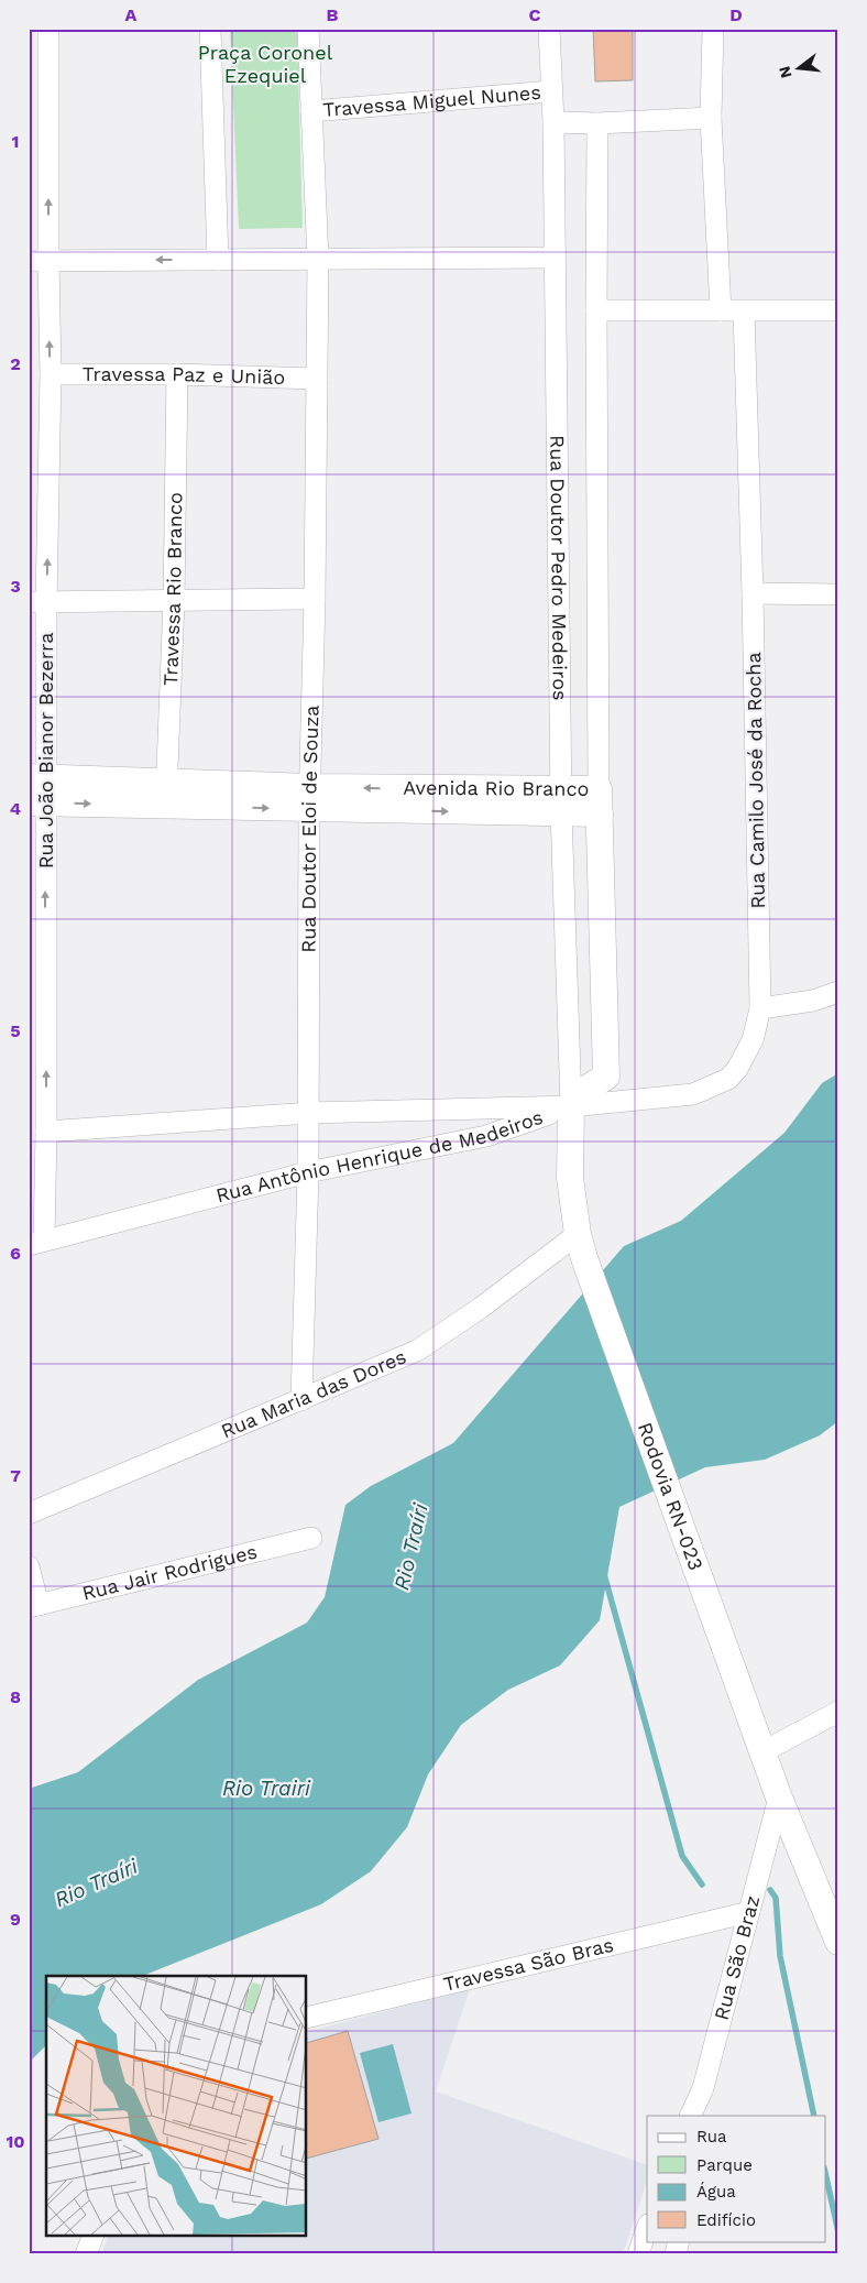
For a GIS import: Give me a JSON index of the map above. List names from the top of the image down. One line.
{"streets":{"main road":["Rua Doutor Pedro Medeiros","Avenida Rio Branco","Rodovia RN-023"],"street":["Travessa Miguel Nunes","Travessa Paz e União","Travessa Rio Branco","Rua João Bianor Bezerra","Rua Camilo José da Rocha","Rua Doutor Eloi de Souza","Rua Antônio Henrique de Medeiros","Rua Maria das Dores","Rua Jair Rodrigues","Rua São Braz","Travessa São Bras"]},"crossings":[["Travessa Miguel Nunes","Rua Doutor Pedro Medeiros"],["Travessa Miguel Nunes","Rua Doutor Eloi de Souza"],["Travessa Paz e União","Travessa Rio Branco"],["Travessa Paz e União","Rua João Bianor Bezerra"],["Travessa Paz e União","Rua Doutor Eloi de Souza"],["Rua Doutor Pedro Medeiros","Rua Camilo José da Rocha"],["Rua Doutor Pedro Medeiros","Avenida Rio Branco"],["Rua Doutor Pedro Medeiros","Rua Antônio Henrique de Medeiros"],["Rua Doutor Pedro Medeiros","Rua Maria das Dores"],["Rua Doutor Pedro Medeiros","Rodovia RN-023"],["Travessa Rio Branco","Avenida Rio Branco"],["Rua João Bianor Bezerra","Avenida Rio Branco"],["Rua João Bianor Bezerra","Rua Antônio Henrique de Medeiros"],["Rua Camilo José da Rocha","Rua Antônio Henrique de Medeiros"],["Avenida Rio Branco","Rua Doutor Eloi de Souza"],["Rua Doutor Eloi de Souza","Rua Antônio Henrique de Medeiros"],["Rua Doutor Eloi de Souza","Rua Maria das Dores"],["Rodovia RN-023","Rua São Braz"],["Rua São Braz","Travessa São Bras"]],"one_way":["Rua João Bianor Bezerra"],"water":["Rio Traíri","Rio Trairi"],"parks":["Praça Coronel Ezequiel"],"legend":["Rua","Parque","Água","Edifício"],"north":"left","grid":{"columns":["A","B","C","D"],"rows":["1","2","3","4","5","6","7","8","9","10"]}}
